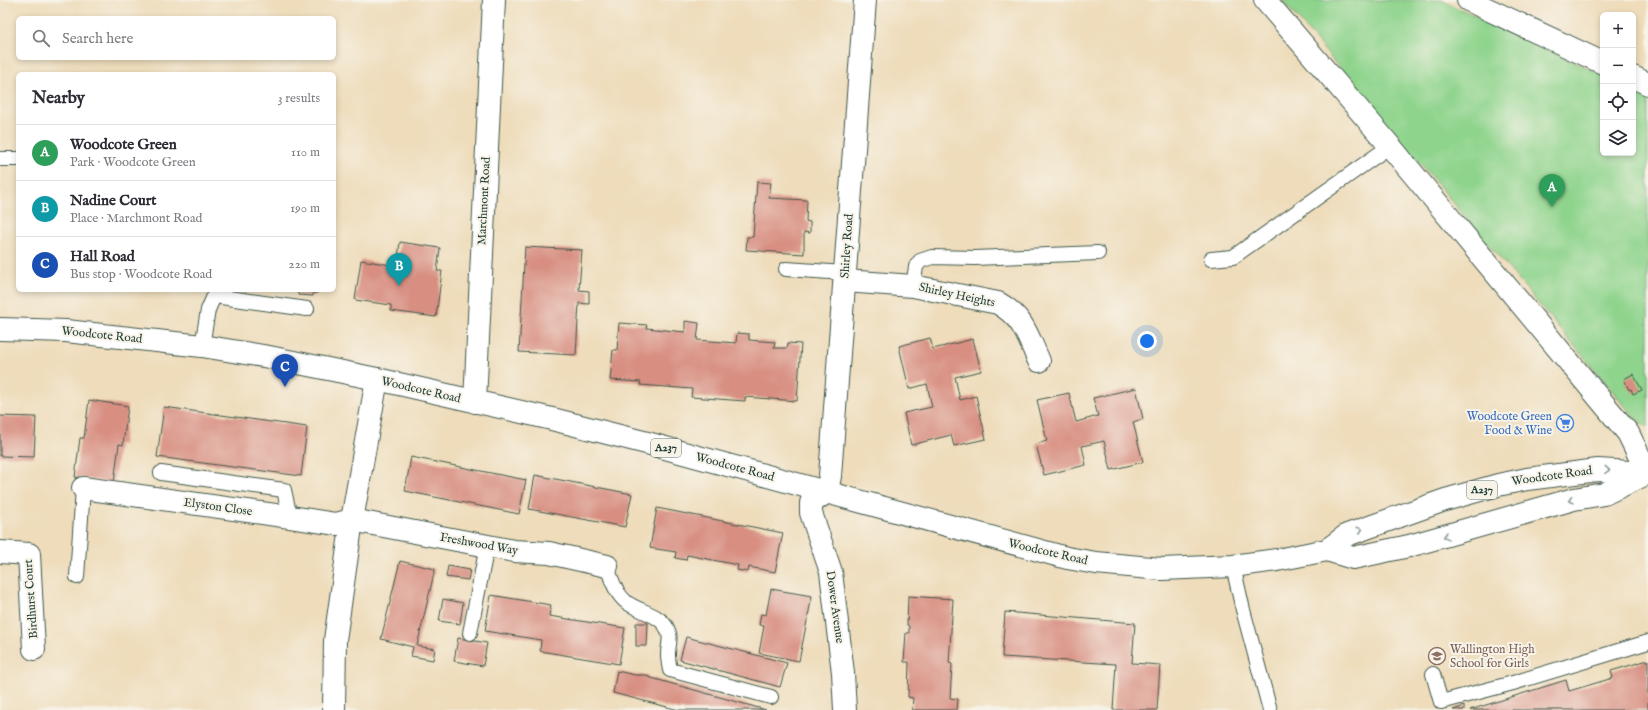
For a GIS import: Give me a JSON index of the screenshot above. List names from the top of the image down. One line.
{"streets":{"street":["Marchmont Road","Shirley Road","Shirley Heights","Woodcote Road","A237","Elyston Close","Freshwood Way","Birdhurst Court","Dower Avenue"]},"crossings":[["Marchmont Road","Woodcote Road"],["Shirley Road","Shirley Heights"],["Shirley Road","Woodcote Road"],["Shirley Road","Dower Avenue"],["Woodcote Road","Dower Avenue"],["Elyston Close","Freshwood Way"]],"places":{"supermarket":["Woodcote Green Food & Wine"],"school or university":["Wallington High School for Girls"]},"page":{"map_buttons":["+","−"],"search":"Search here","heading":["Nearby","3 results"],"list":[{"mark":"A","name":"Woodcote Green","note":"Park · Woodcote Green","value":"110 m"},{"mark":"B","name":"Nadine Court","note":"Place · Marchmont Road","value":"190 m"},{"mark":"C","name":"Hall Road","note":"Bus stop · Woodcote Road","value":"220 m"}],"pins":["A","B","C"]}}
